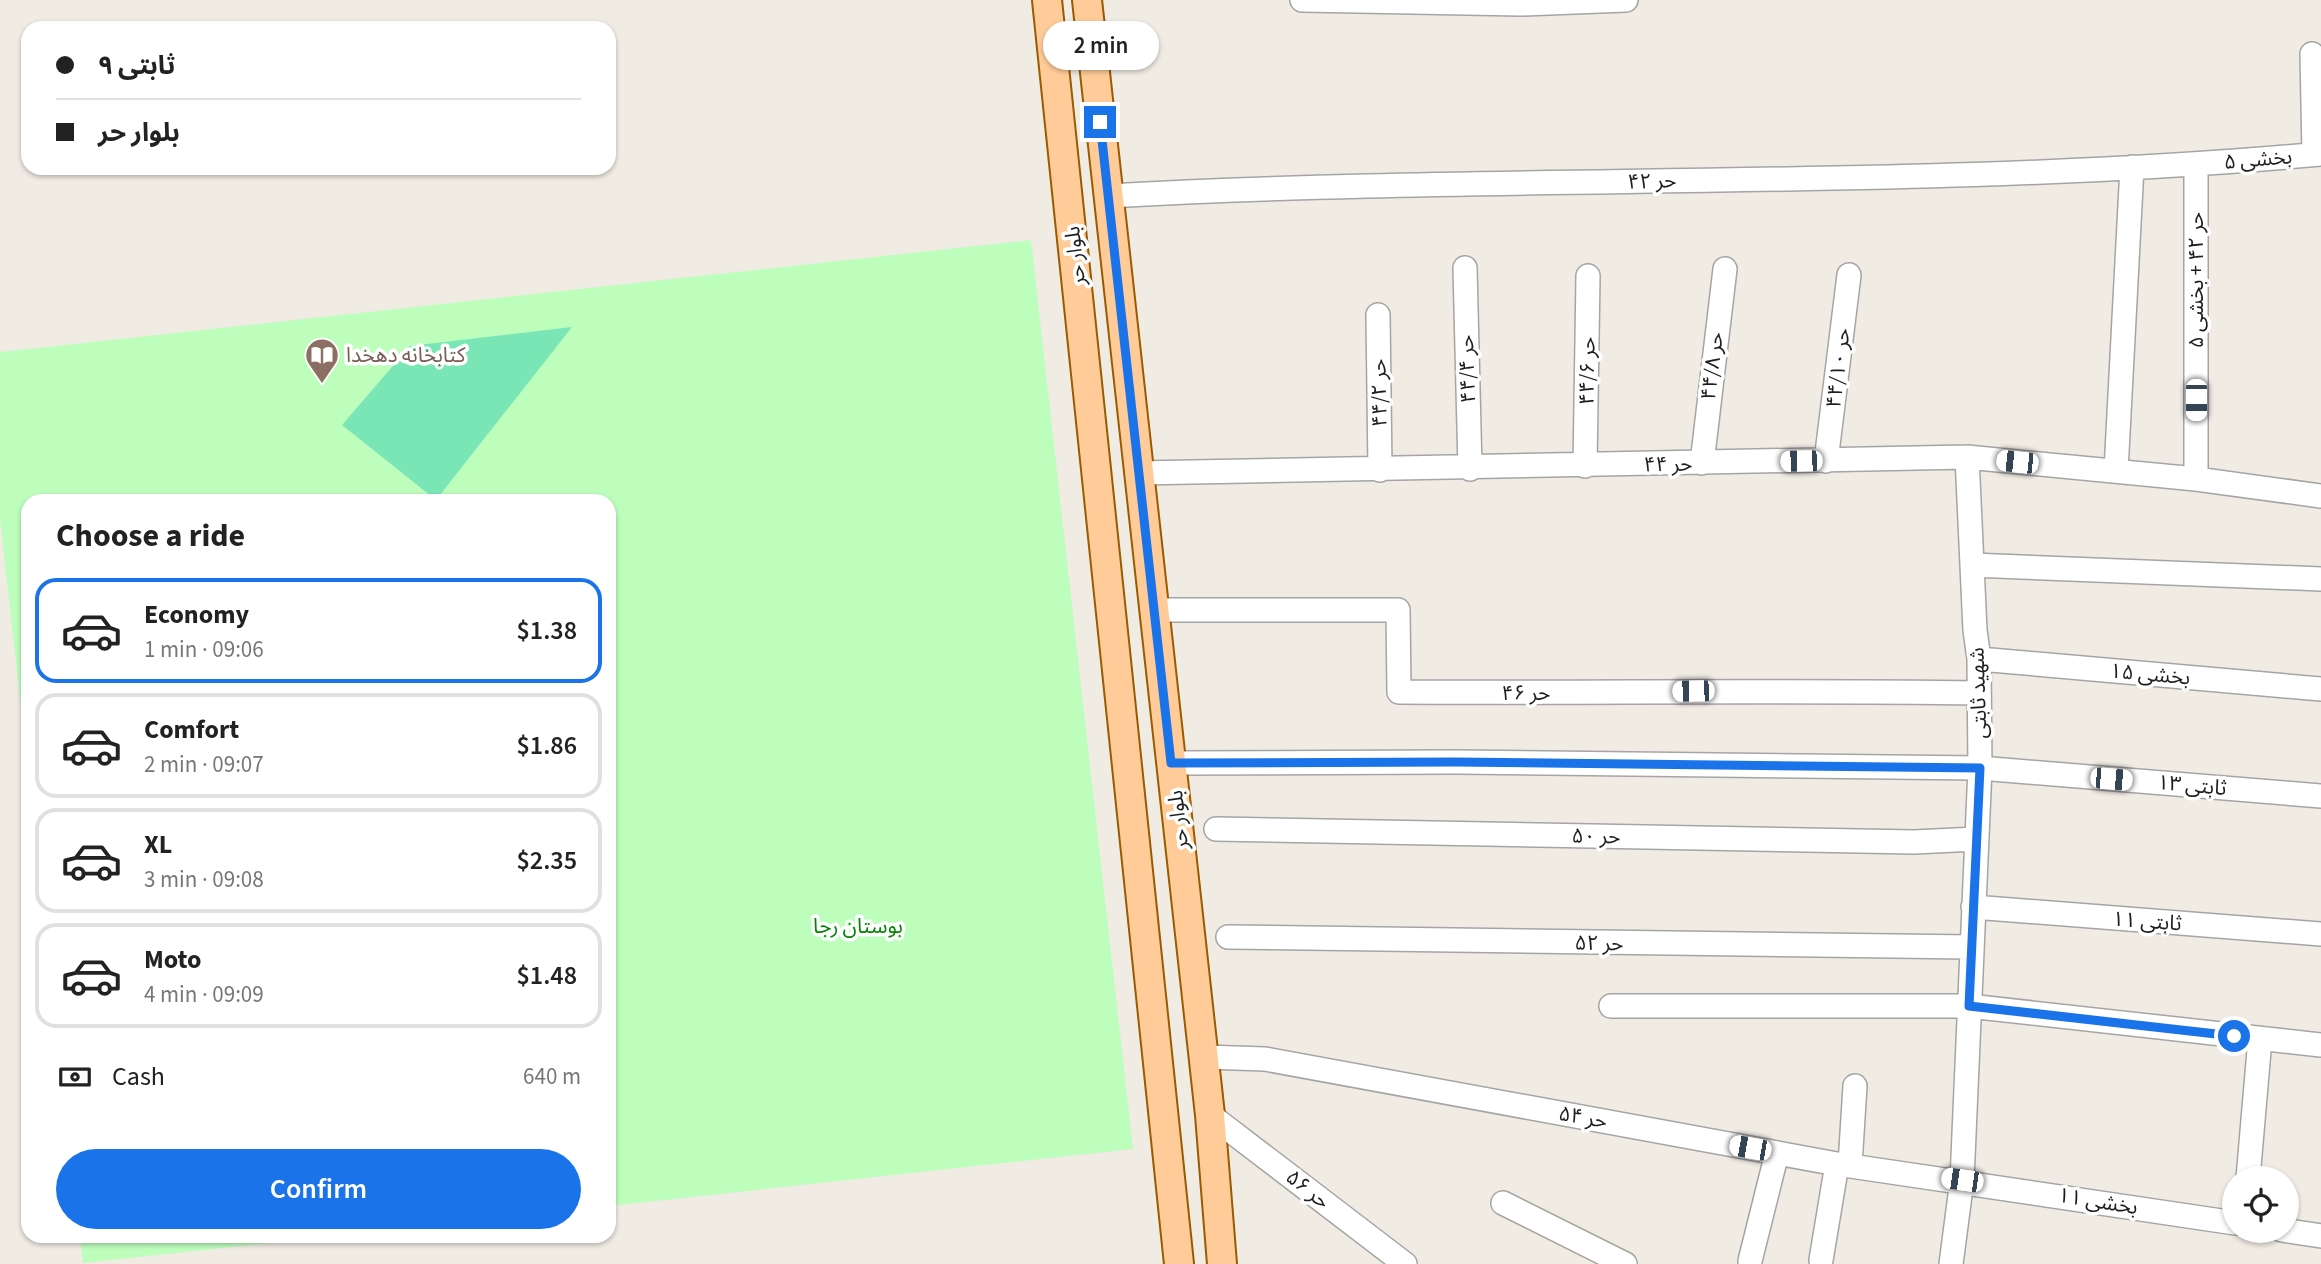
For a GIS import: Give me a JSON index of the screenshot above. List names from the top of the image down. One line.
{"streets":{"main road":["بلوار حر"],"street":["بخشی ۵","حر ۴۲","حر ۴۲ + بخشی ۵","حر ۴۴/۸","حر ۴۴/۱۰","حر ۴۴/۴","حر ۴۴/۶","حر ۴۴/۲","حر ۴۴","بخشی ۱۵","حر ۴۶","شهید ثابتی","ثابتی ۱۳","حر ۵۰","ثابتی ۱۱","حر ۵۲","حر ۵۴","حر ۵۶","بخشی ۱۱"]},"crossings":[["بخشی ۵","حر ۴۲"],["بخشی ۵","حر ۴۲ + بخشی ۵"],["حر ۴۲","بلوار حر"],["حر ۴۲","حر ۴۲ + بخشی ۵"],["بلوار حر","حر ۴۴"],["بلوار حر","حر ۴۶"],["بلوار حر","ثابتی ۱۳"],["بلوار حر","حر ۵۴"],["بلوار حر","حر ۵۶"],["حر ۴۲ + بخشی ۵","حر ۴۴"],["حر ۴۴/۸","حر ۴۴"],["حر ۴۴/۱۰","حر ۴۴"],["حر ۴۴/۴","حر ۴۴"],["حر ۴۴/۶","حر ۴۴"],["حر ۴۴/۲","حر ۴۴"],["حر ۴۴","شهید ثابتی"],["بخشی ۱۵","شهید ثابتی"],["حر ۴۶","شهید ثابتی"],["شهید ثابتی","ثابتی ۱۳"],["شهید ثابتی","حر ۵۰"],["شهید ثابتی","ثابتی ۱۱"],["شهید ثابتی","حر ۵۲"],["شهید ثابتی","حر ۵۴"],["شهید ثابتی","بخشی ۱۱"],["حر ۵۴","بخشی ۱۱"]],"parks":["بوستان رجا"],"places":{"library":["کتابخانه دهخدا"]},"page":{"bubble":"2 min","banner":["ثابتی ۹","بلوار حر"],"heading":"Choose a ride","list":[{"name":"Economy","note":"1 min · 09:06","value":"$1.38"},{"name":"Comfort","note":"2 min · 09:07","value":"$1.86"},{"name":"XL","note":"3 min · 09:08","value":"$2.35"},{"name":"Moto","note":"4 min · 09:09","value":"$1.48"}],"pay":["Cash","640 m"],"buttons":"Confirm"}}
